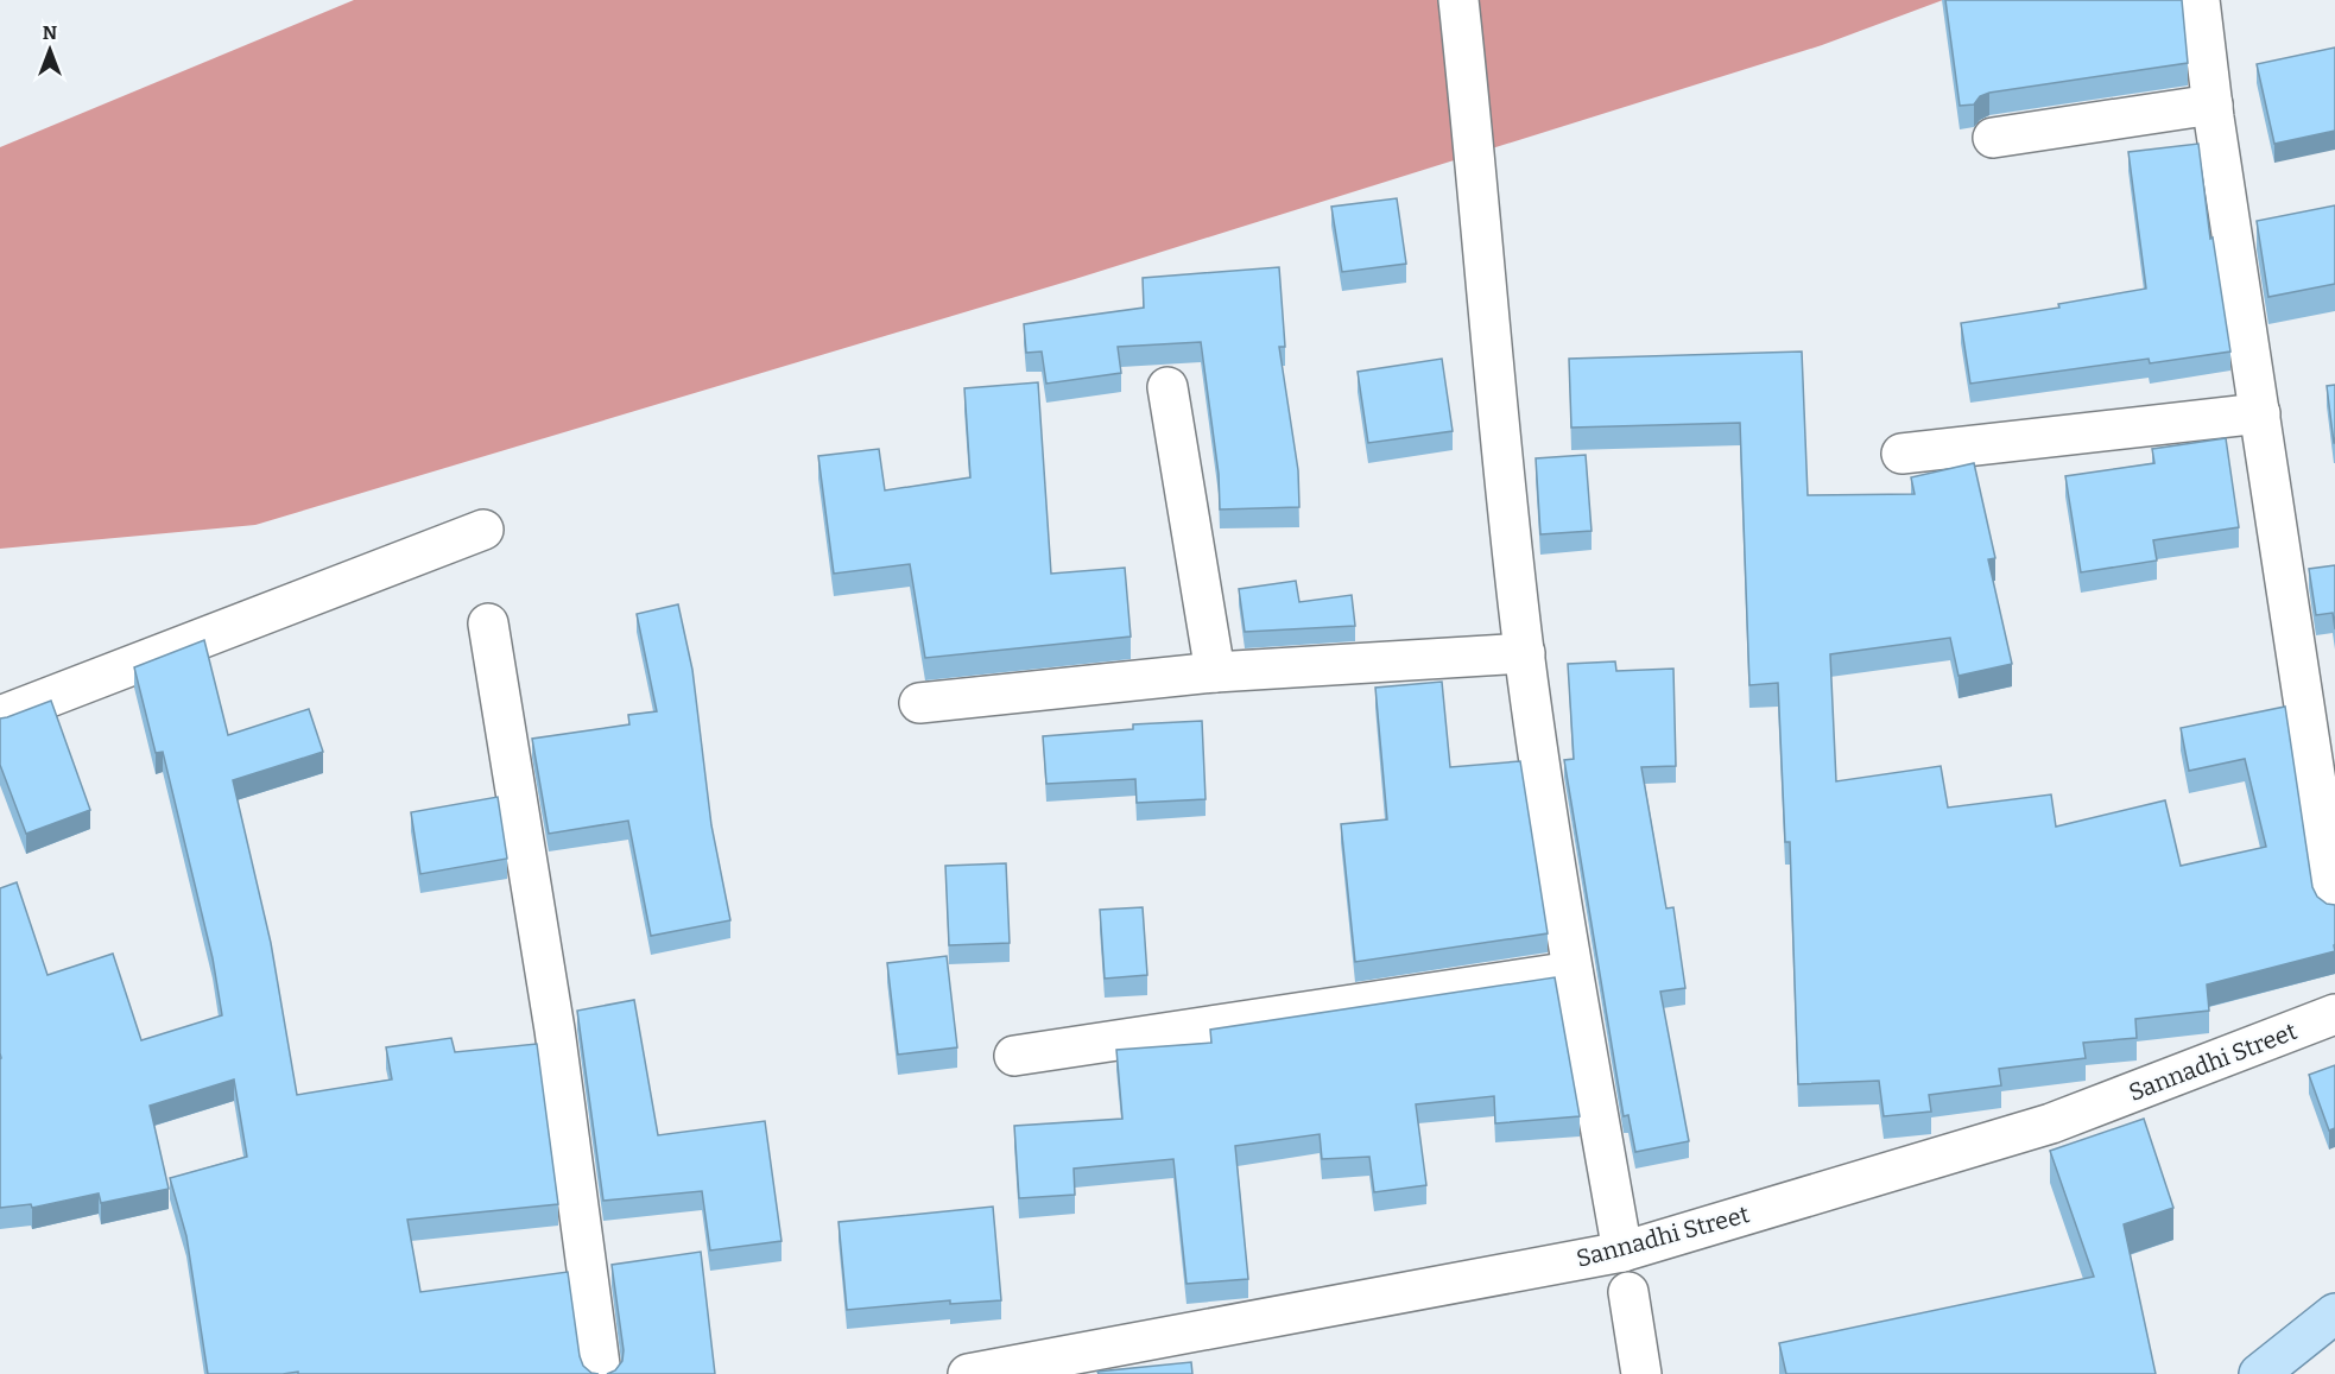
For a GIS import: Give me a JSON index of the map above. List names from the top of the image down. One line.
{"streets":{"street":["Sannadhi Street"]},"north":"top"}
